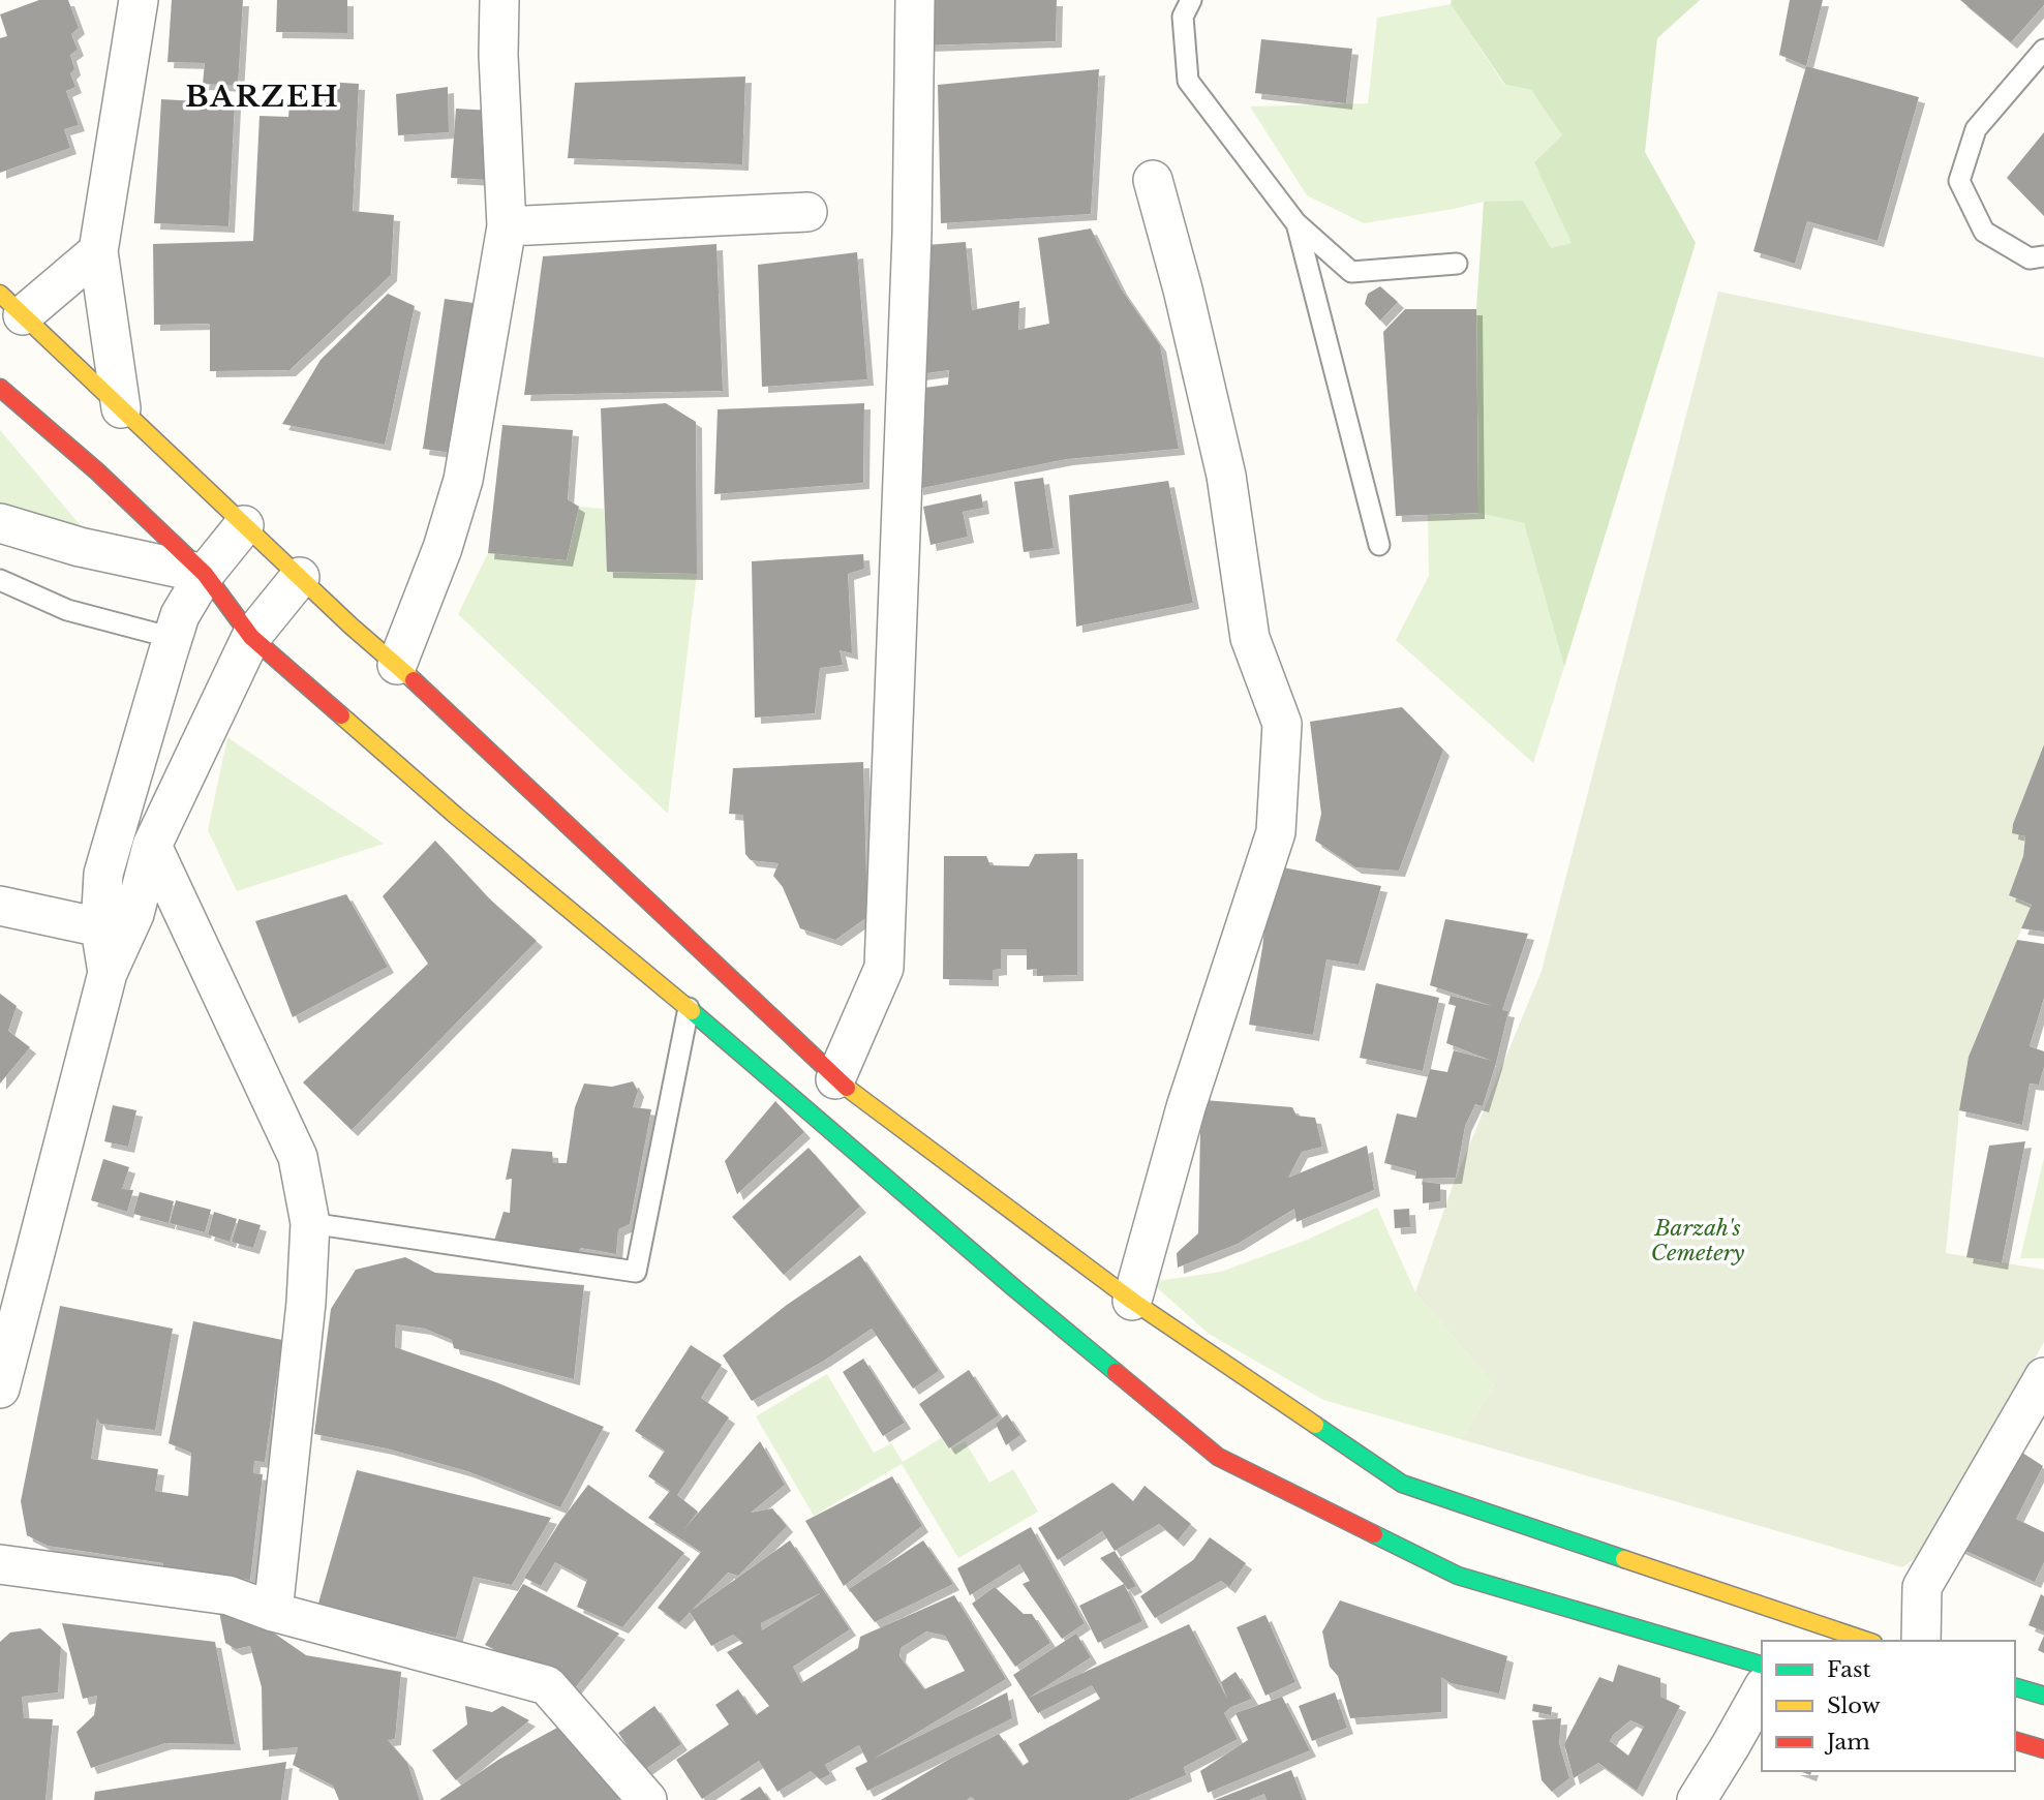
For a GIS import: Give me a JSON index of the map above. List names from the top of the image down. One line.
{"districts":["BARZEH"],"parks":["Barzah's Cemetery"],"legend":["Fast","Slow","Jam"]}
